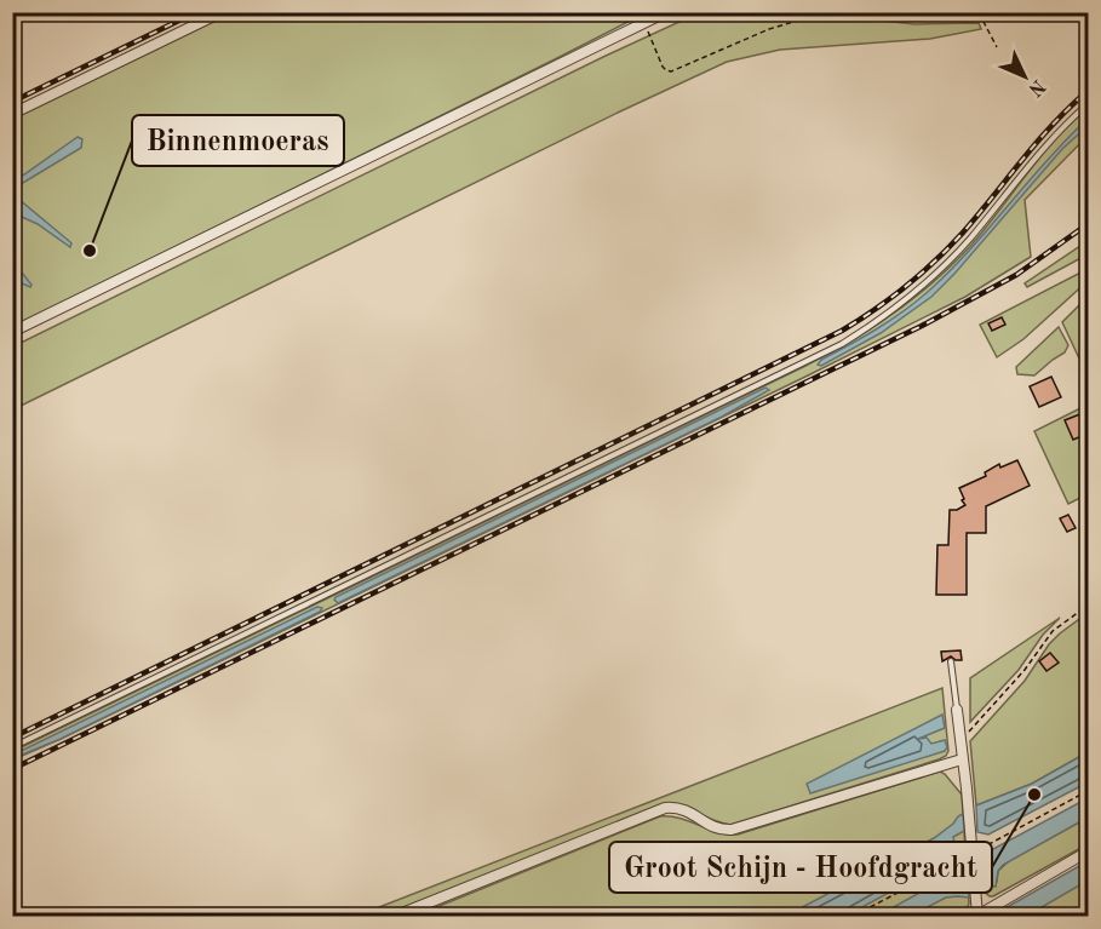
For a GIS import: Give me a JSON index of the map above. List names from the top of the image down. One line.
{"places":["Binnenmoeras","Groot Schijn - Hoofdgracht"],"north":"bottom right"}
